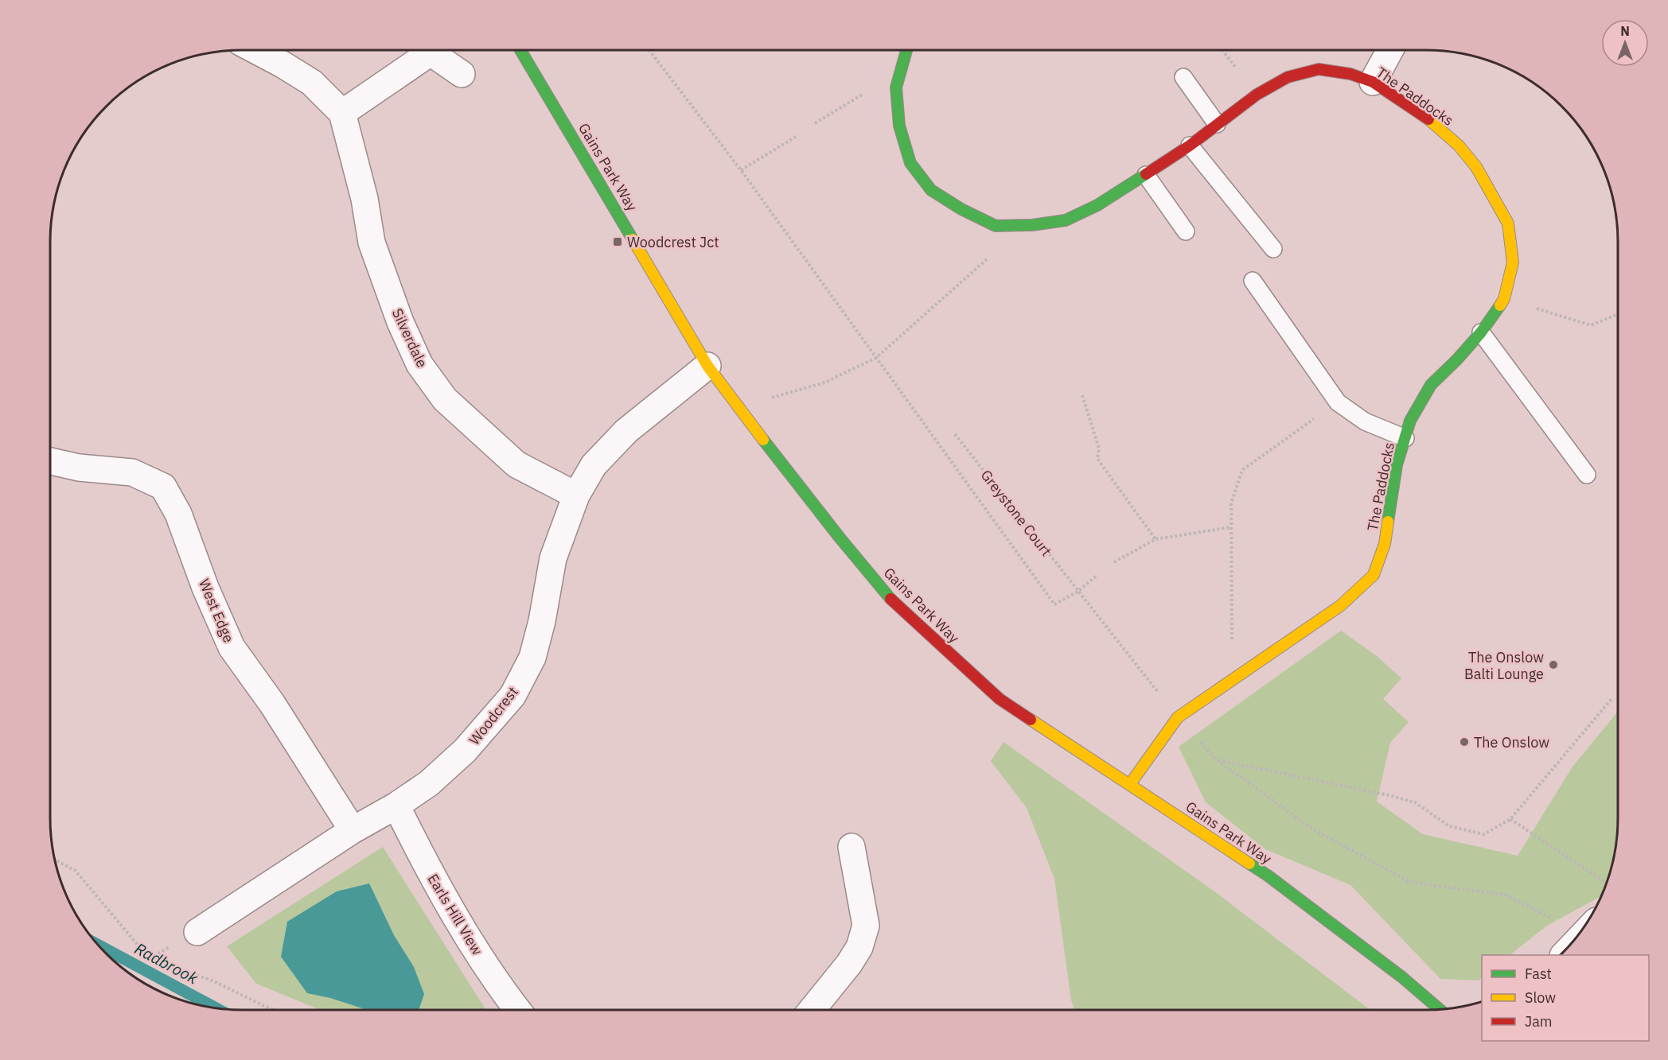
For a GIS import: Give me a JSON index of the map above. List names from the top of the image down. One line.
{"streets":{"street":["The Paddocks","Gains Park Way","Silverdale","West Edge","Woodcrest","Earls Hill View"],"path":["Greystone Court"]},"crossings":[["The Paddocks","Gains Park Way"],["The Paddocks","Greystone Court"],["Gains Park Way","Woodcrest"],["Silverdale","Woodcrest"],["West Edge","Woodcrest"],["Woodcrest","Earls Hill View"]],"water":["Radbrook"],"places":{"transit":["Woodcrest Jct"],"other":["The Onslow Balti Lounge","The Onslow"]},"legend":["Fast","Slow","Jam"],"north":"top"}
